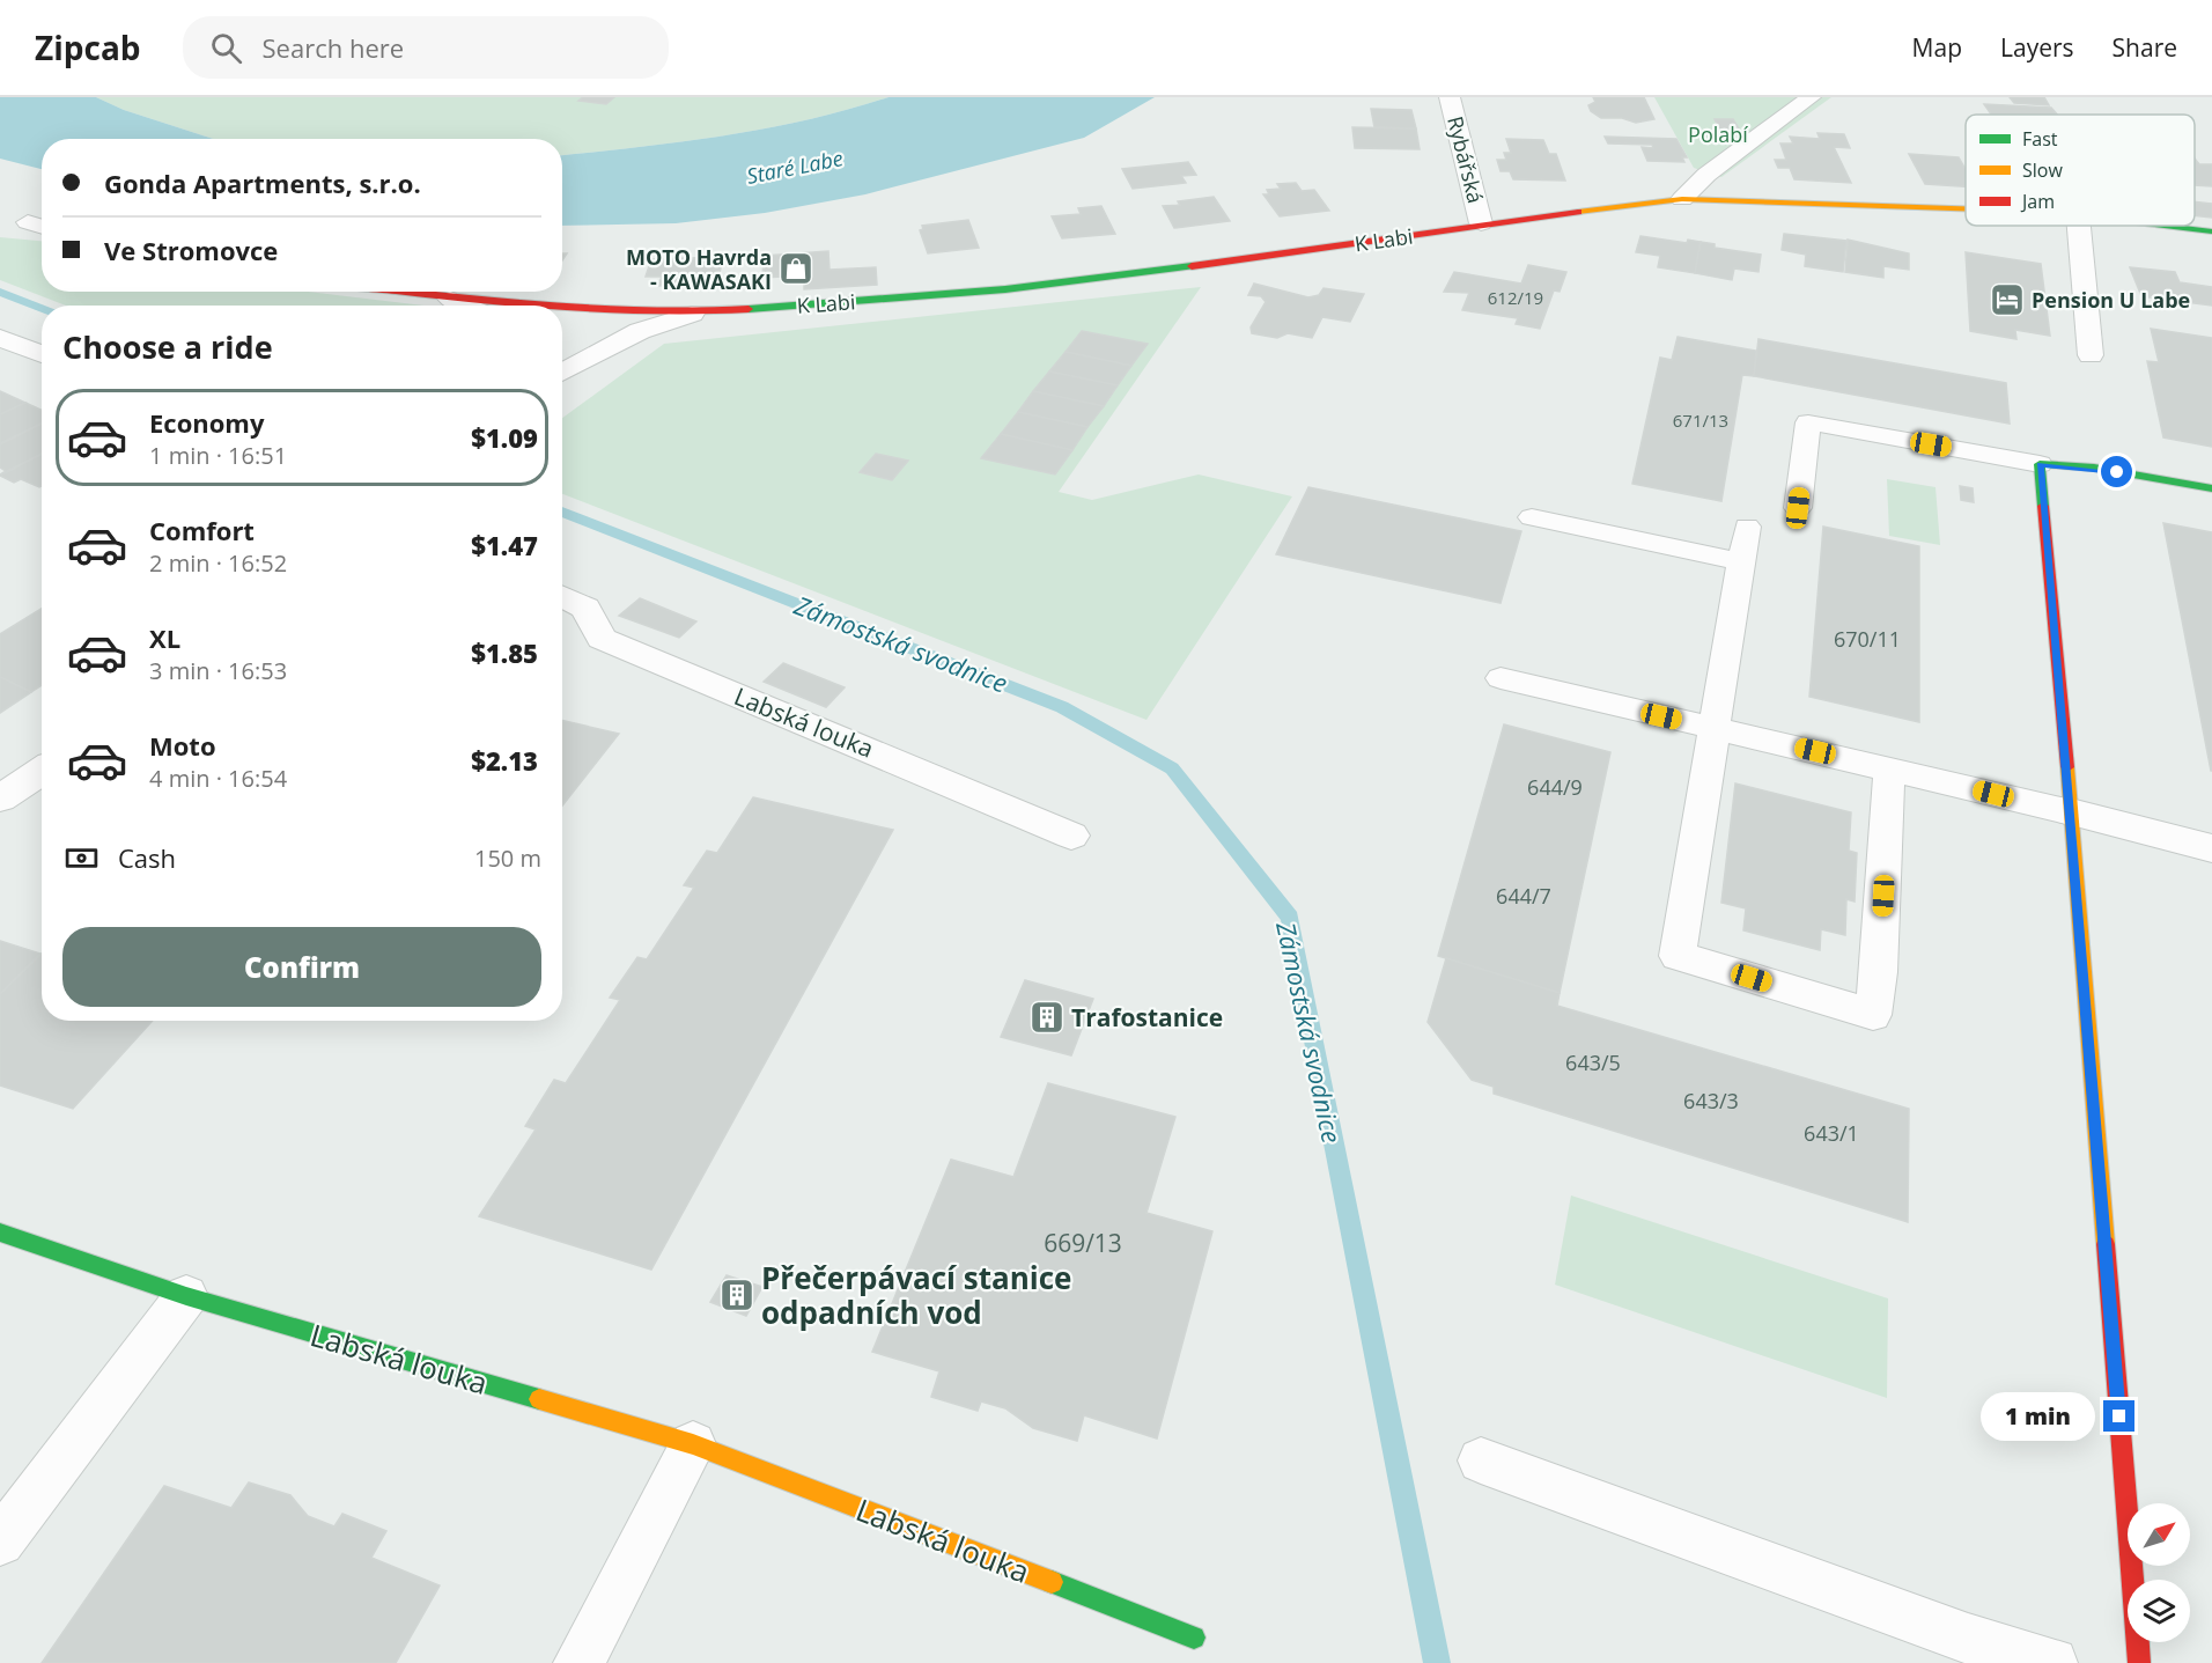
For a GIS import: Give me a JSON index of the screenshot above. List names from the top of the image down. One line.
{"streets":{"street":["Rybářská","K Labi","Labská louka"]},"crossings":[["Rybářská","K Labi"]],"water":["Staré Labe","Zámostská svodnice"],"parks":["Polabí"],"places":{"shop":["MOTO Havrda - KAWASAKI"],"hotel":["Pension U Labe"],"building":["Trafostanice","Přečerpávací stanice odpadních vod"]},"house_numbers":["612/19","671/13","670/11","644/9","644/7","643/5","643/3","643/1","669/13"],"legend":["Fast","Slow","Jam"],"north":"top right","page":{"header":"Zipcab","search":"Search here","nav":["Map","Layers","Share"],"banner":["Gonda Apartments, s.r.o.","Ve Stromovce"],"heading":"Choose a ride","list":[{"name":"Economy","note":"1 min · 16:51","value":"$1.09"},{"name":"Comfort","note":"2 min · 16:52","value":"$1.47"},{"name":"XL","note":"3 min · 16:53","value":"$1.85"},{"name":"Moto","note":"4 min · 16:54","value":"$2.13"}],"pay":["Cash","150 m"],"buttons":"Confirm","bubble":"1 min"}}
